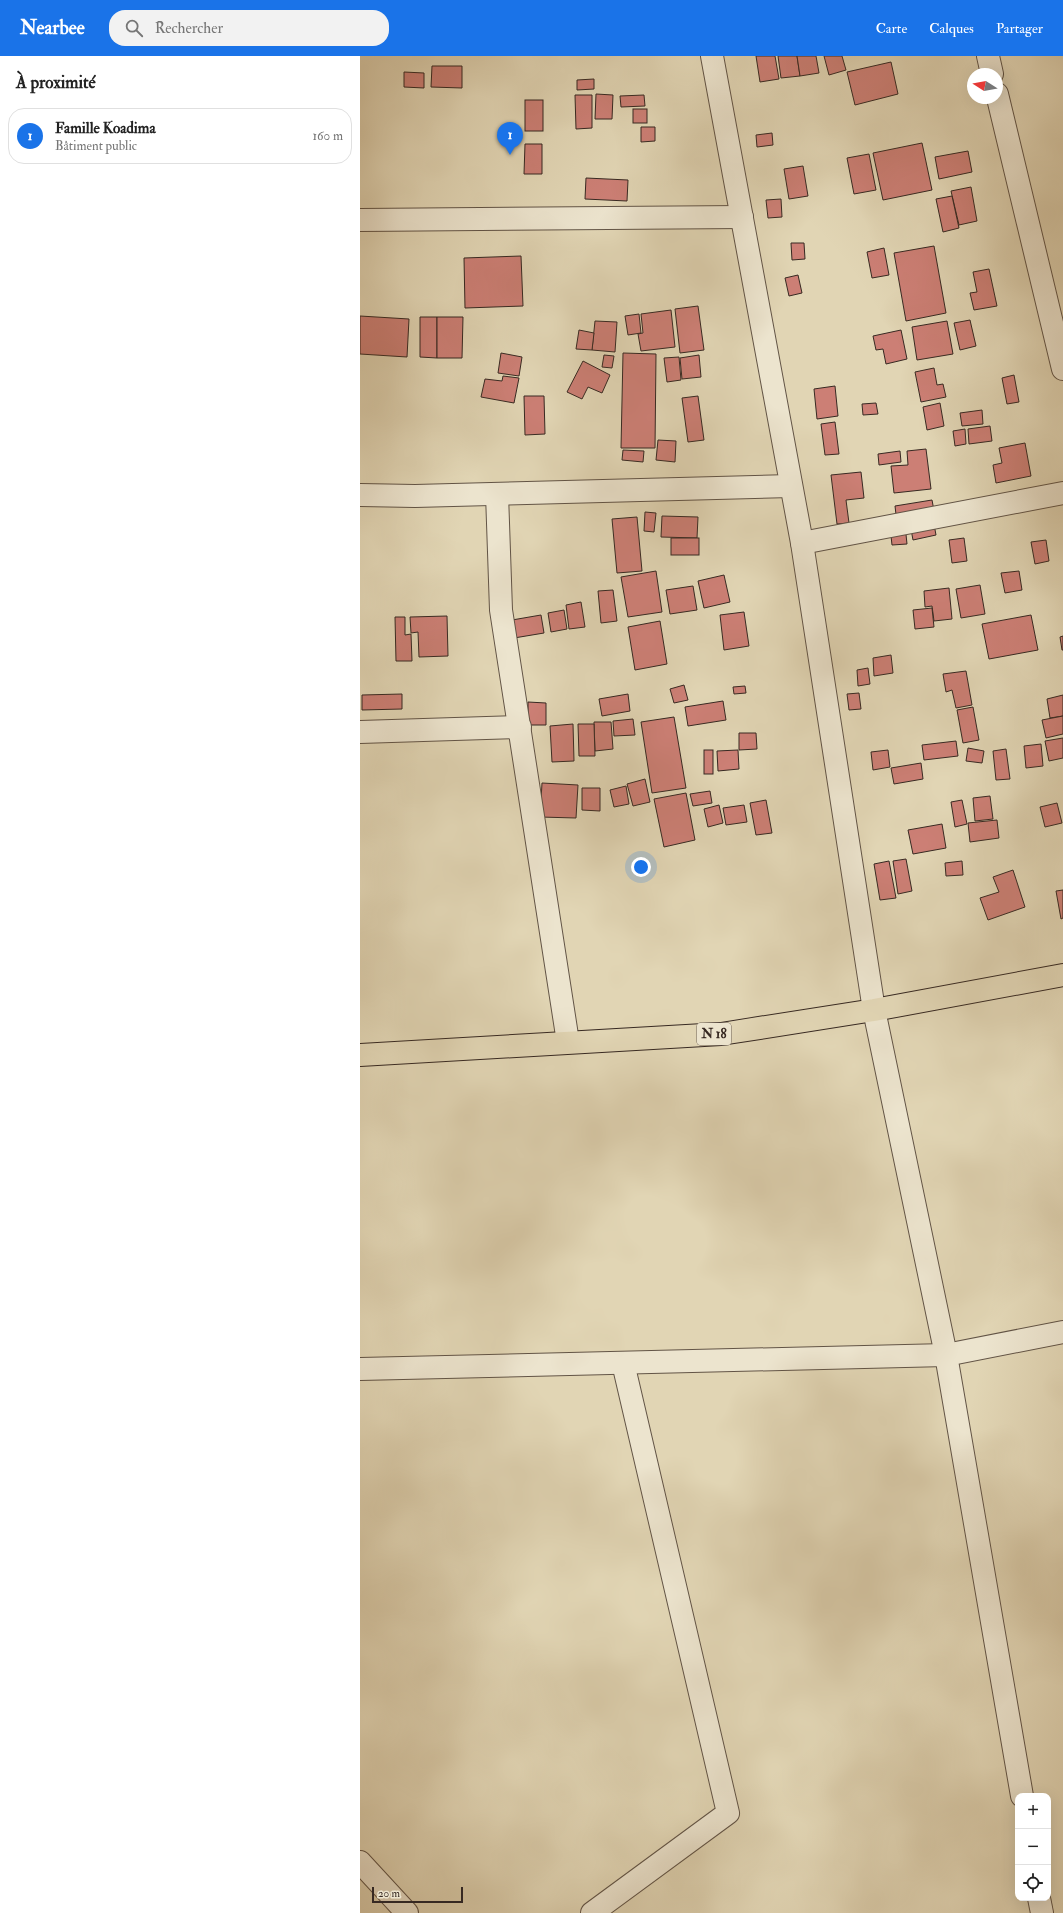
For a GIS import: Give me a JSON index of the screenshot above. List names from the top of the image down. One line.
{"streets":{"main road":["N 18"]},"scale_bar":"20 m","north":"left","page":{"header":"Nearbee","search":"Rechercher","nav":["Carte","Calques","Partager"],"heading":"À proximité","list":[{"mark":"1","name":"Famille Koadima","note":"Bâtiment public","value":"160 m"}],"pins":"1","map_buttons":["+","−"],"scale":"20 m"}}
